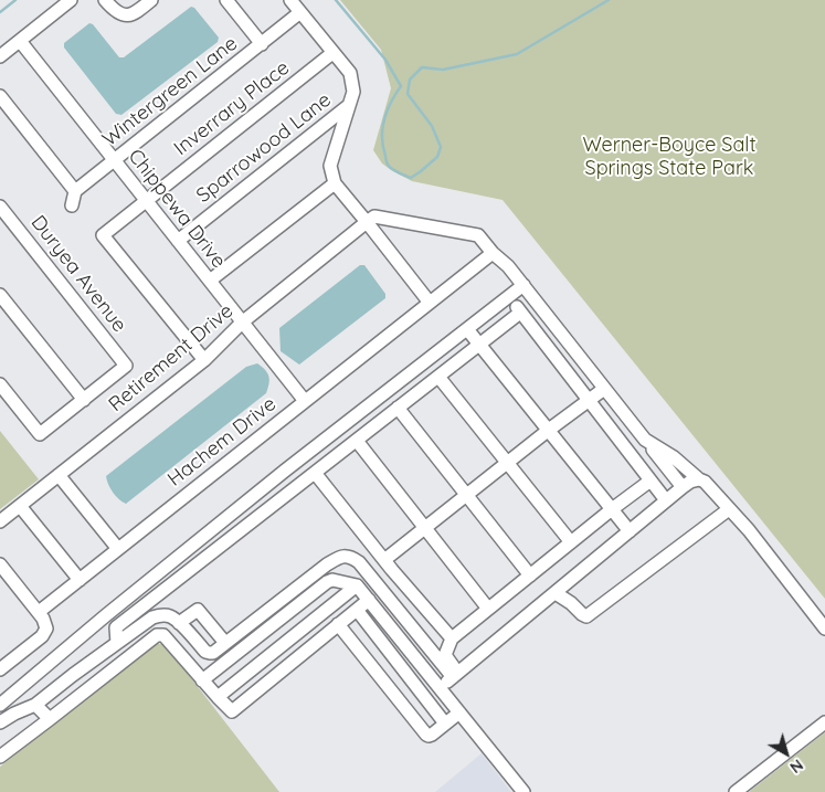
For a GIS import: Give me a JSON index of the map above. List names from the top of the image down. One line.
{"streets":{"street":["Wintergreen Lane","Inverrary Place","Sparrowood Lane","Chippewa Drive","Duryea Avenue","Retirement Drive","Hachem Drive"]},"crossings":[["Wintergreen Lane","Chippewa Drive"],["Inverrary Place","Chippewa Drive"],["Inverrary Place","Retirement Drive"],["Sparrowood Lane","Chippewa Drive"],["Chippewa Drive","Retirement Drive"],["Chippewa Drive","Hachem Drive"]],"parks":["Werner-Boyce Salt Springs State Park"],"north":"bottom right"}
